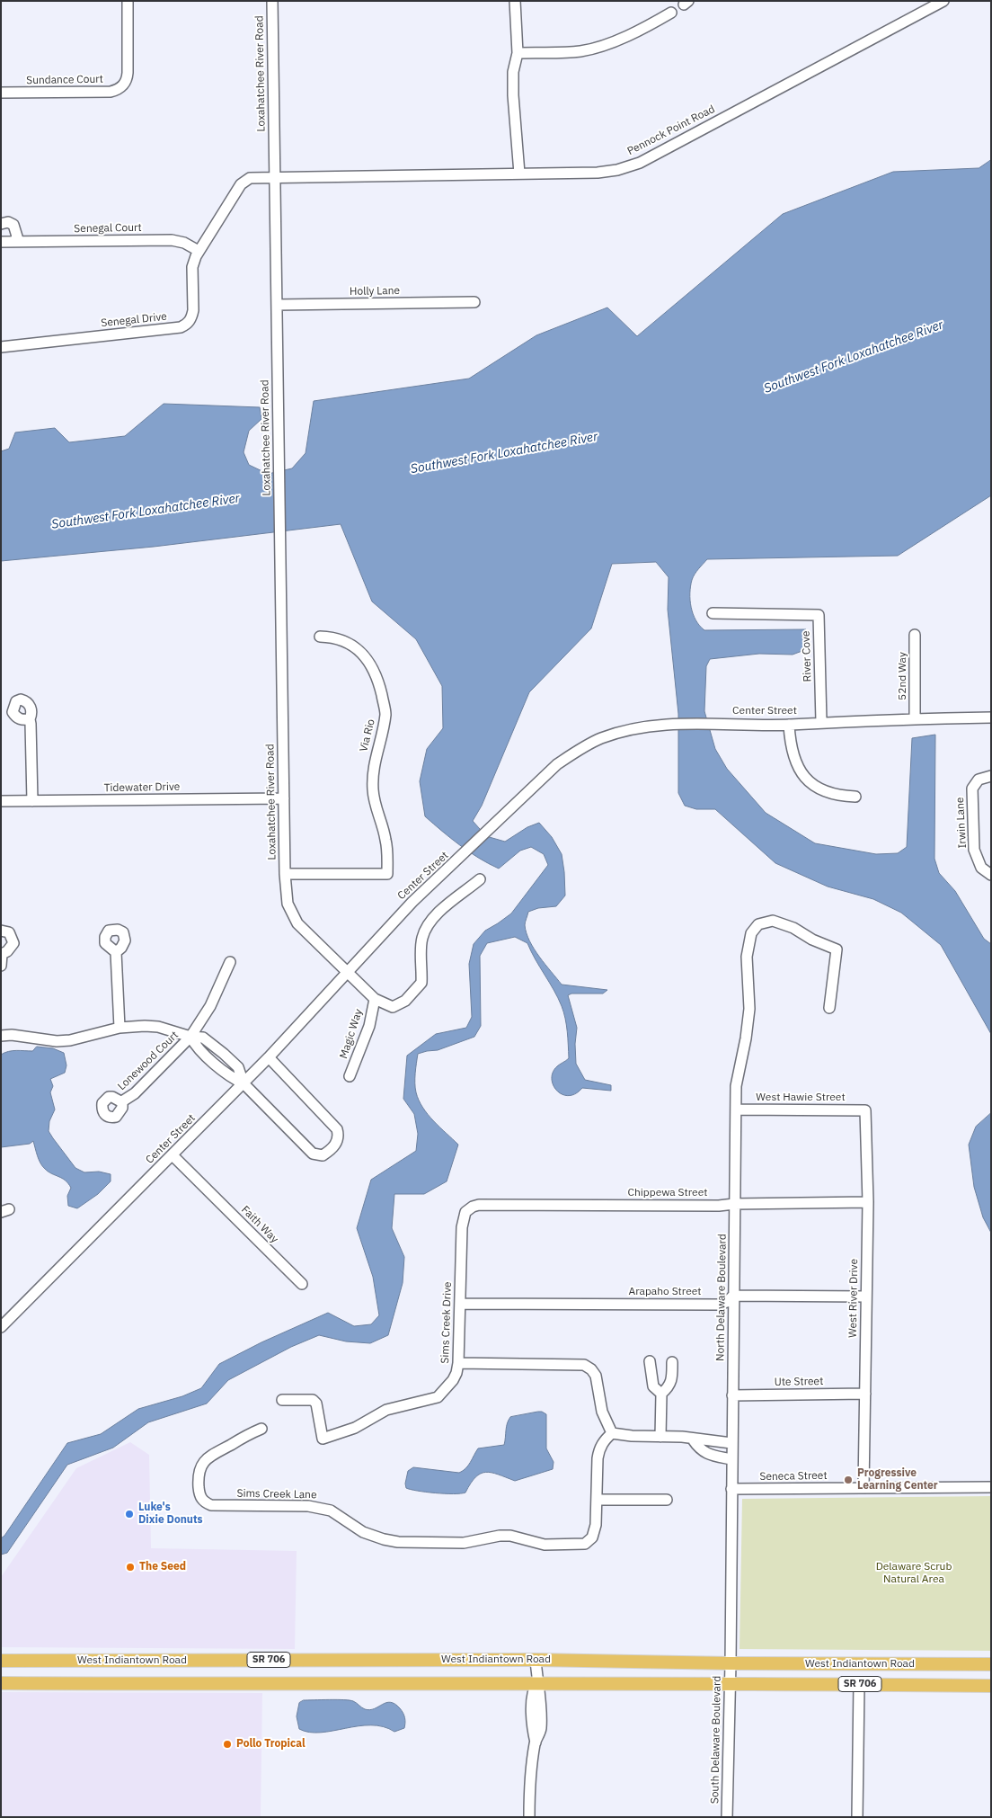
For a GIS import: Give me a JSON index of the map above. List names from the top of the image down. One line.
{"streets":{"main road":["SR 706","West Indiantown Road"],"street":["Loxahatchee River Road","Sundance Court","Pennock Point Road","Senegal Court","Holly Lane","Senegal Drive","River Cove","52nd Way","Center Street","Via Rio","Tidewater Drive","Irwin Lane","Magic Way","Lonewood Court","West Hawie Street","Chippewa Street","Faith Way","Arapaho Street","North Delaware Boulevard","West River Drive","Sims Creek Drive","Ute Street","Seneca Street","Sims Creek Lane","South Delaware Boulevard"]},"crossings":[["Loxahatchee River Road","Pennock Point Road"],["Loxahatchee River Road","Holly Lane"],["Loxahatchee River Road","Senegal Drive"],["Loxahatchee River Road","Center Street"],["Loxahatchee River Road","Via Rio"],["Loxahatchee River Road","Tidewater Drive"],["Loxahatchee River Road","Magic Way"],["Pennock Point Road","Senegal Drive"],["Senegal Court","Senegal Drive"],["River Cove","Center Street"],["52nd Way","Center Street"],["Center Street","Faith Way"],["West Hawie Street","North Delaware Boulevard"],["West Hawie Street","West River Drive"],["Chippewa Street","North Delaware Boulevard"],["Chippewa Street","West River Drive"],["Chippewa Street","Sims Creek Drive"],["Arapaho Street","North Delaware Boulevard"],["Arapaho Street","West River Drive"],["Arapaho Street","Sims Creek Drive"],["North Delaware Boulevard","Ute Street"],["North Delaware Boulevard","Seneca Street"],["North Delaware Boulevard","West Indiantown Road"],["North Delaware Boulevard","South Delaware Boulevard"],["West River Drive","Ute Street"],["West River Drive","Seneca Street"],["West Indiantown Road","South Delaware Boulevard"]],"water":["Southwest Fork Loxahatchee River"],"parks":["Delaware Scrub Natural Area"],"places":["Progressive Learning Center","Luke's Dixie Donuts","The Seed","Pollo Tropical"]}
